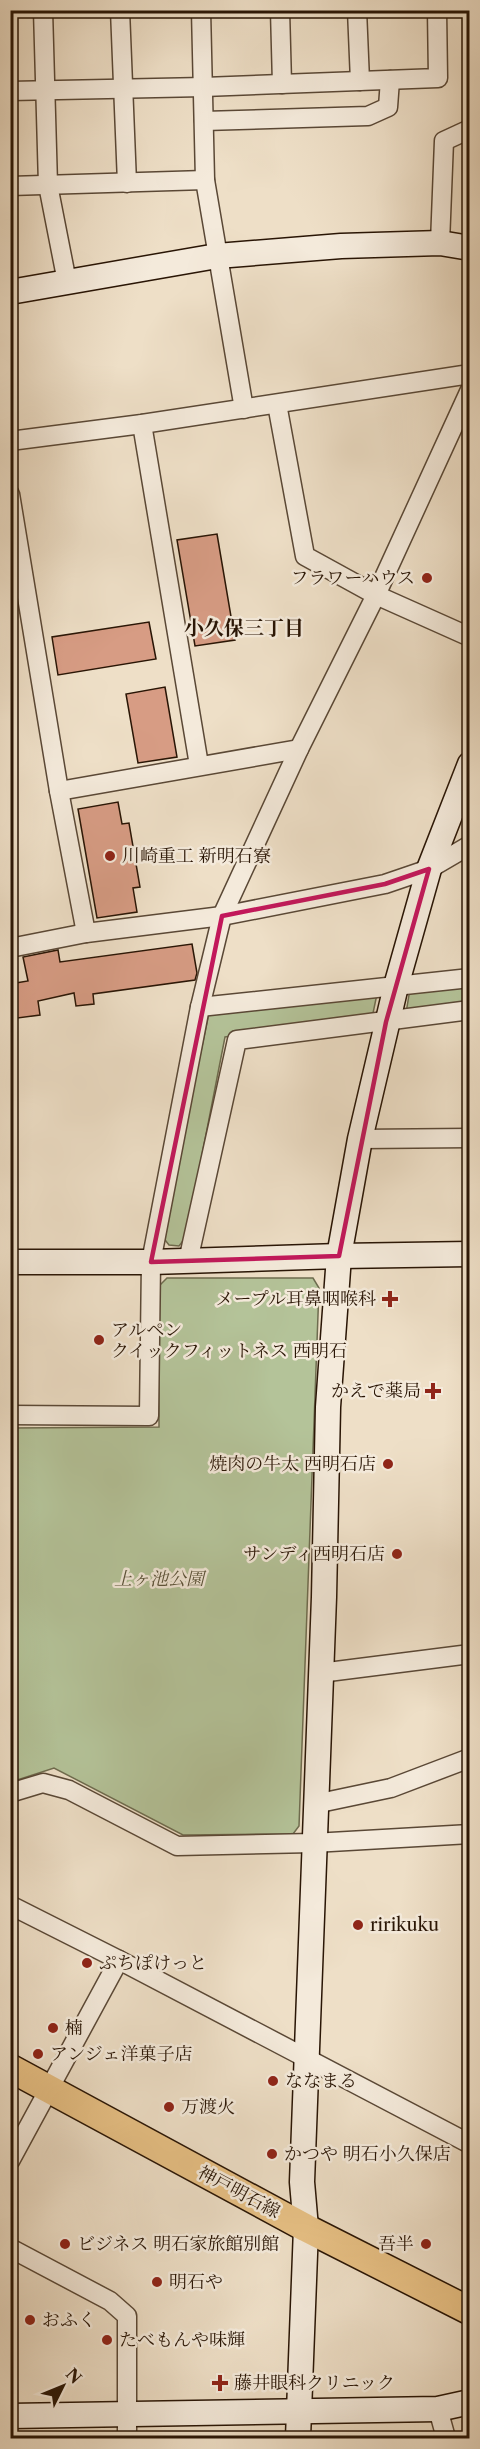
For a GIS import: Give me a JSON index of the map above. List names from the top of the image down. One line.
{"streets":{"main road":["神戸明石線"]},"districts":["小久保三丁目"],"parks":["上ヶ池公園"],"places":{"other":["フラワーハウス","川崎重工 新明石寮","アルペン クイックフィットネス 西明石","焼肉の牛太 西明石店","サンディ西明石店","ririkuku","ぷちぽけっと","楠","アンジェ洋菓子店","ななまる","万渡火","かつや 明石小久保店","ビジネス 明石家旅館別館","吾半","明石や","おふく","たべもんや味輝"],"health":["メープル耳鼻咽喉科","かえで薬局","藤井眼科クリニック"]},"north":"top right"}
